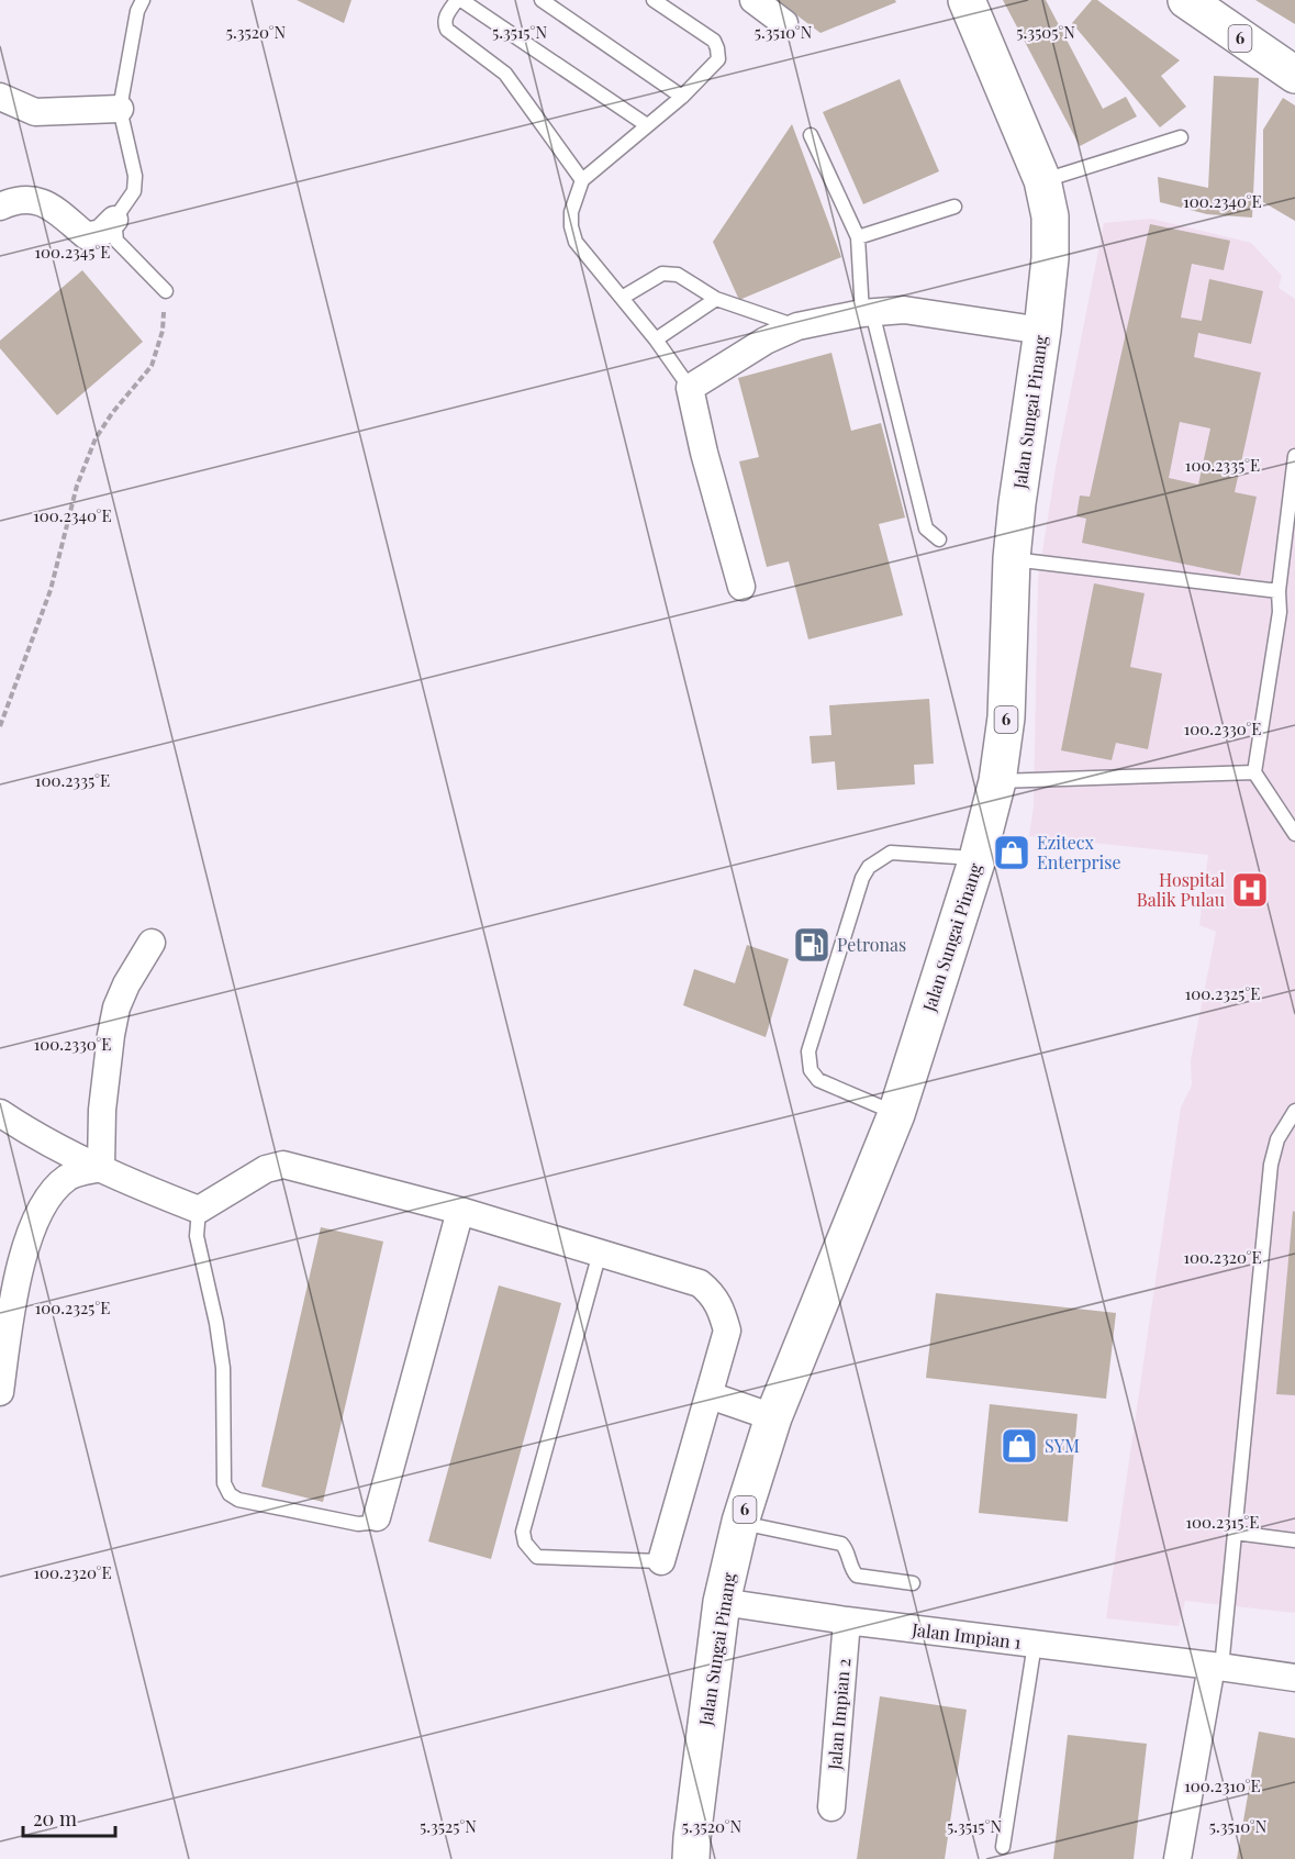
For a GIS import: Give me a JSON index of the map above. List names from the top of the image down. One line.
{"streets":{"main road":["6","Jalan Sungai Pinang"],"street":["Jalan Impian 1","Jalan Impian 2"]},"crossings":[["Jalan Sungai Pinang","Jalan Impian 1"],["Jalan Impian 1","Jalan Impian 2"]],"places":{"shop":["Ezitecx Enterprise","SYM"],"hospital":["Hospital Balik Pulau"],"fuel station":["Petronas"]},"scale_bar":"20 m","coordinates":["5.3520°N","5.3515°N","5.3510°N","5.3505°N","100.2340°E","100.2345°E","100.2335°E","100.2330°E","100.2325°E","100.2320°E","100.2315°E","100.2310°E","5.3525°N"]}
